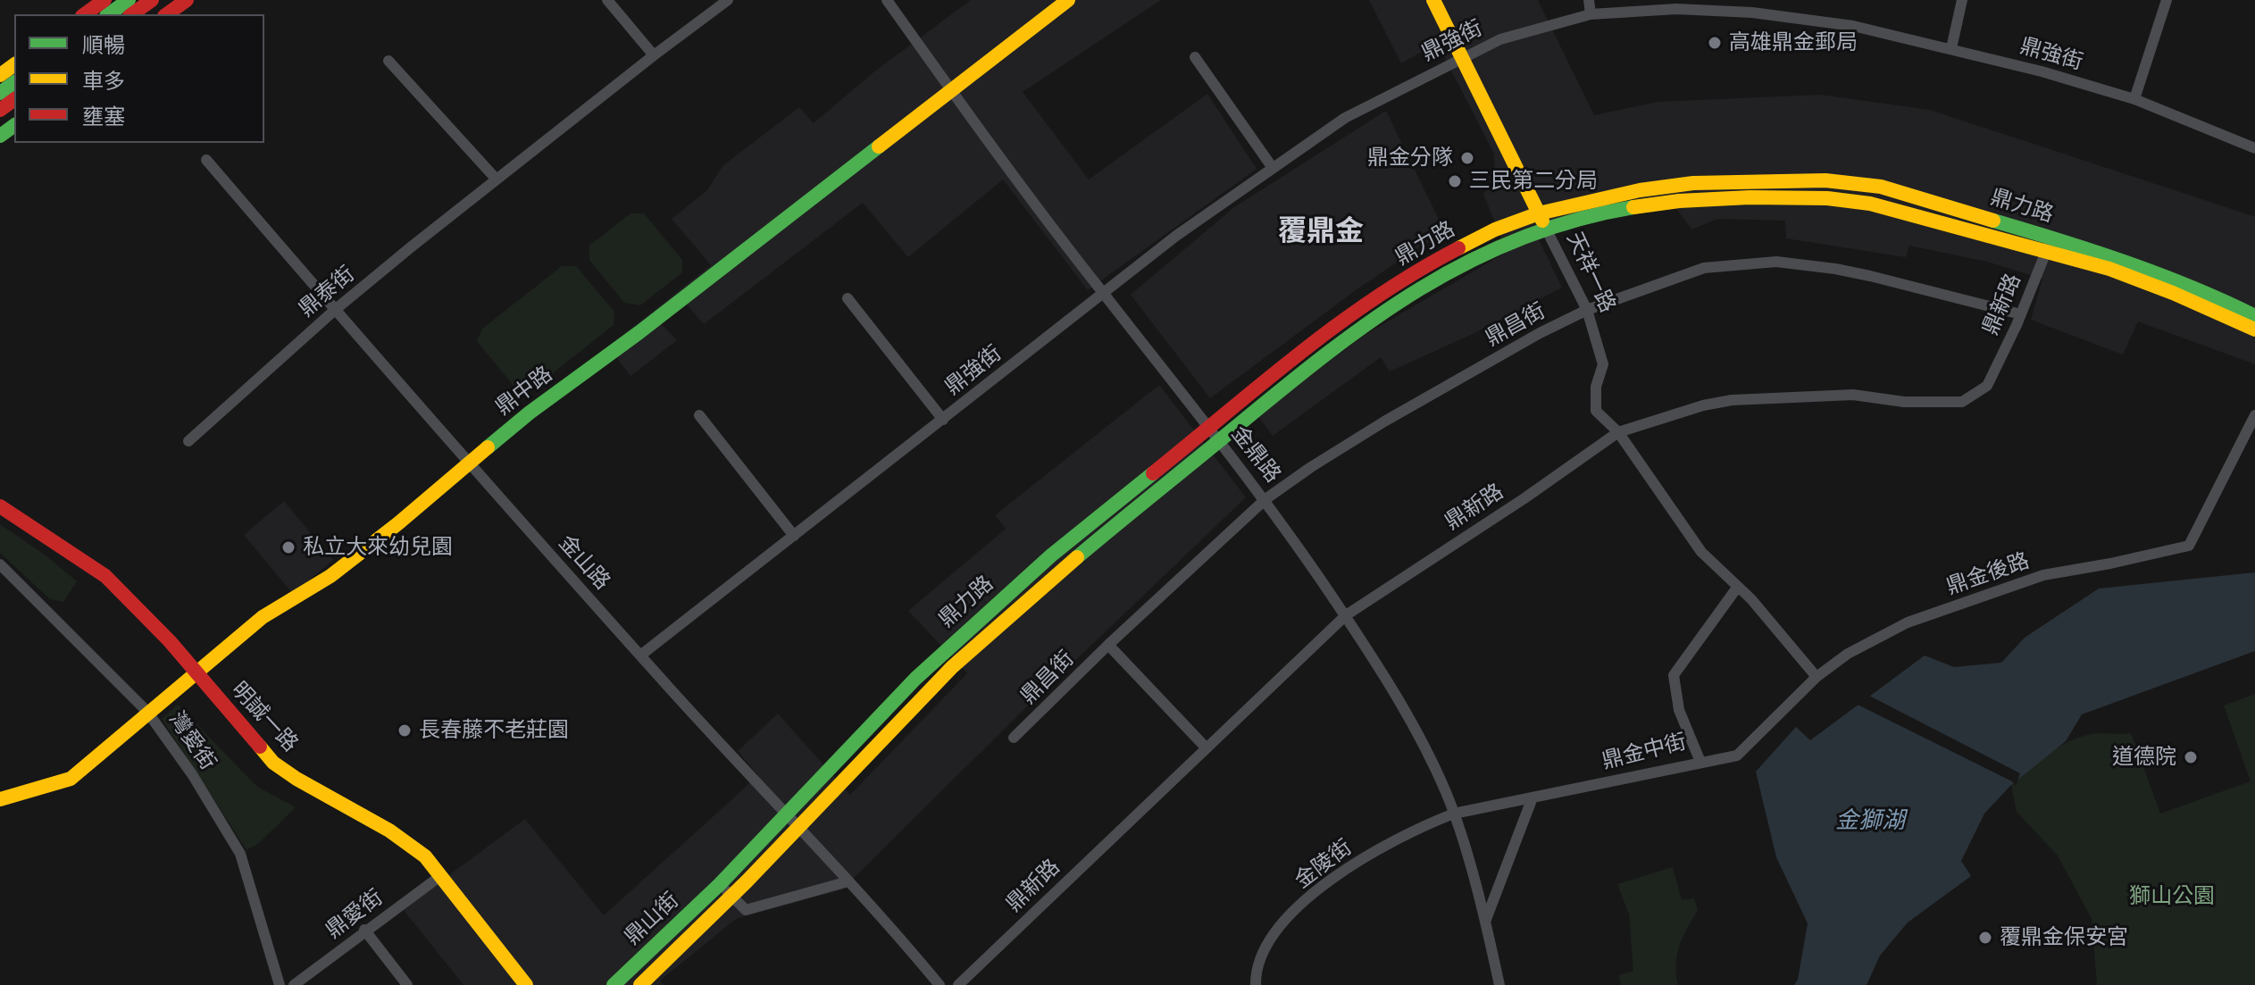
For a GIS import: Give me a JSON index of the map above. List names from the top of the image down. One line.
{"streets":{"street":["鼎強街","鼎力路","天祥一路","鼎泰街","鼎新路","鼎昌街","鼎中路","金鼎路","金山路","鼎金後路","明誠一路","灣愛街","鼎金中街","金陵街","鼎愛街","鼎山街"]},"crossings":[["鼎強街","天祥一路"],["鼎強街","金鼎路"],["鼎強街","金山路"],["鼎力路","天祥一路"],["鼎力路","鼎新路"],["鼎力路","金鼎路"],["鼎力路","金山路"],["鼎力路","鼎山街"],["天祥一路","鼎新路"],["天祥一路","鼎昌街"],["天祥一路","鼎金後路"],["天祥一路","鼎金中街"],["鼎泰街","金山路"],["鼎新路","鼎昌街"],["鼎新路","金鼎路"],["鼎昌街","金鼎路"],["鼎中路","金鼎路"],["鼎中路","金山路"],["鼎中路","明誠一路"],["鼎中路","灣愛街"],["金鼎路","鼎金中街"],["金鼎路","金陵街"],["金山路","鼎山街"],["鼎金後路","鼎金中街"],["明誠一路","鼎愛街"],["鼎金中街","金陵街"]],"districts":["覆鼎金"],"water":["金獅湖"],"parks":["獅山公園"],"places":["高雄鼎金郵局","鼎金分隊","三民第二分局","私立大來幼兒園","長春藤不老莊園","道德院","覆鼎金保安宮"],"legend":["順暢","車多","壅塞"]}
